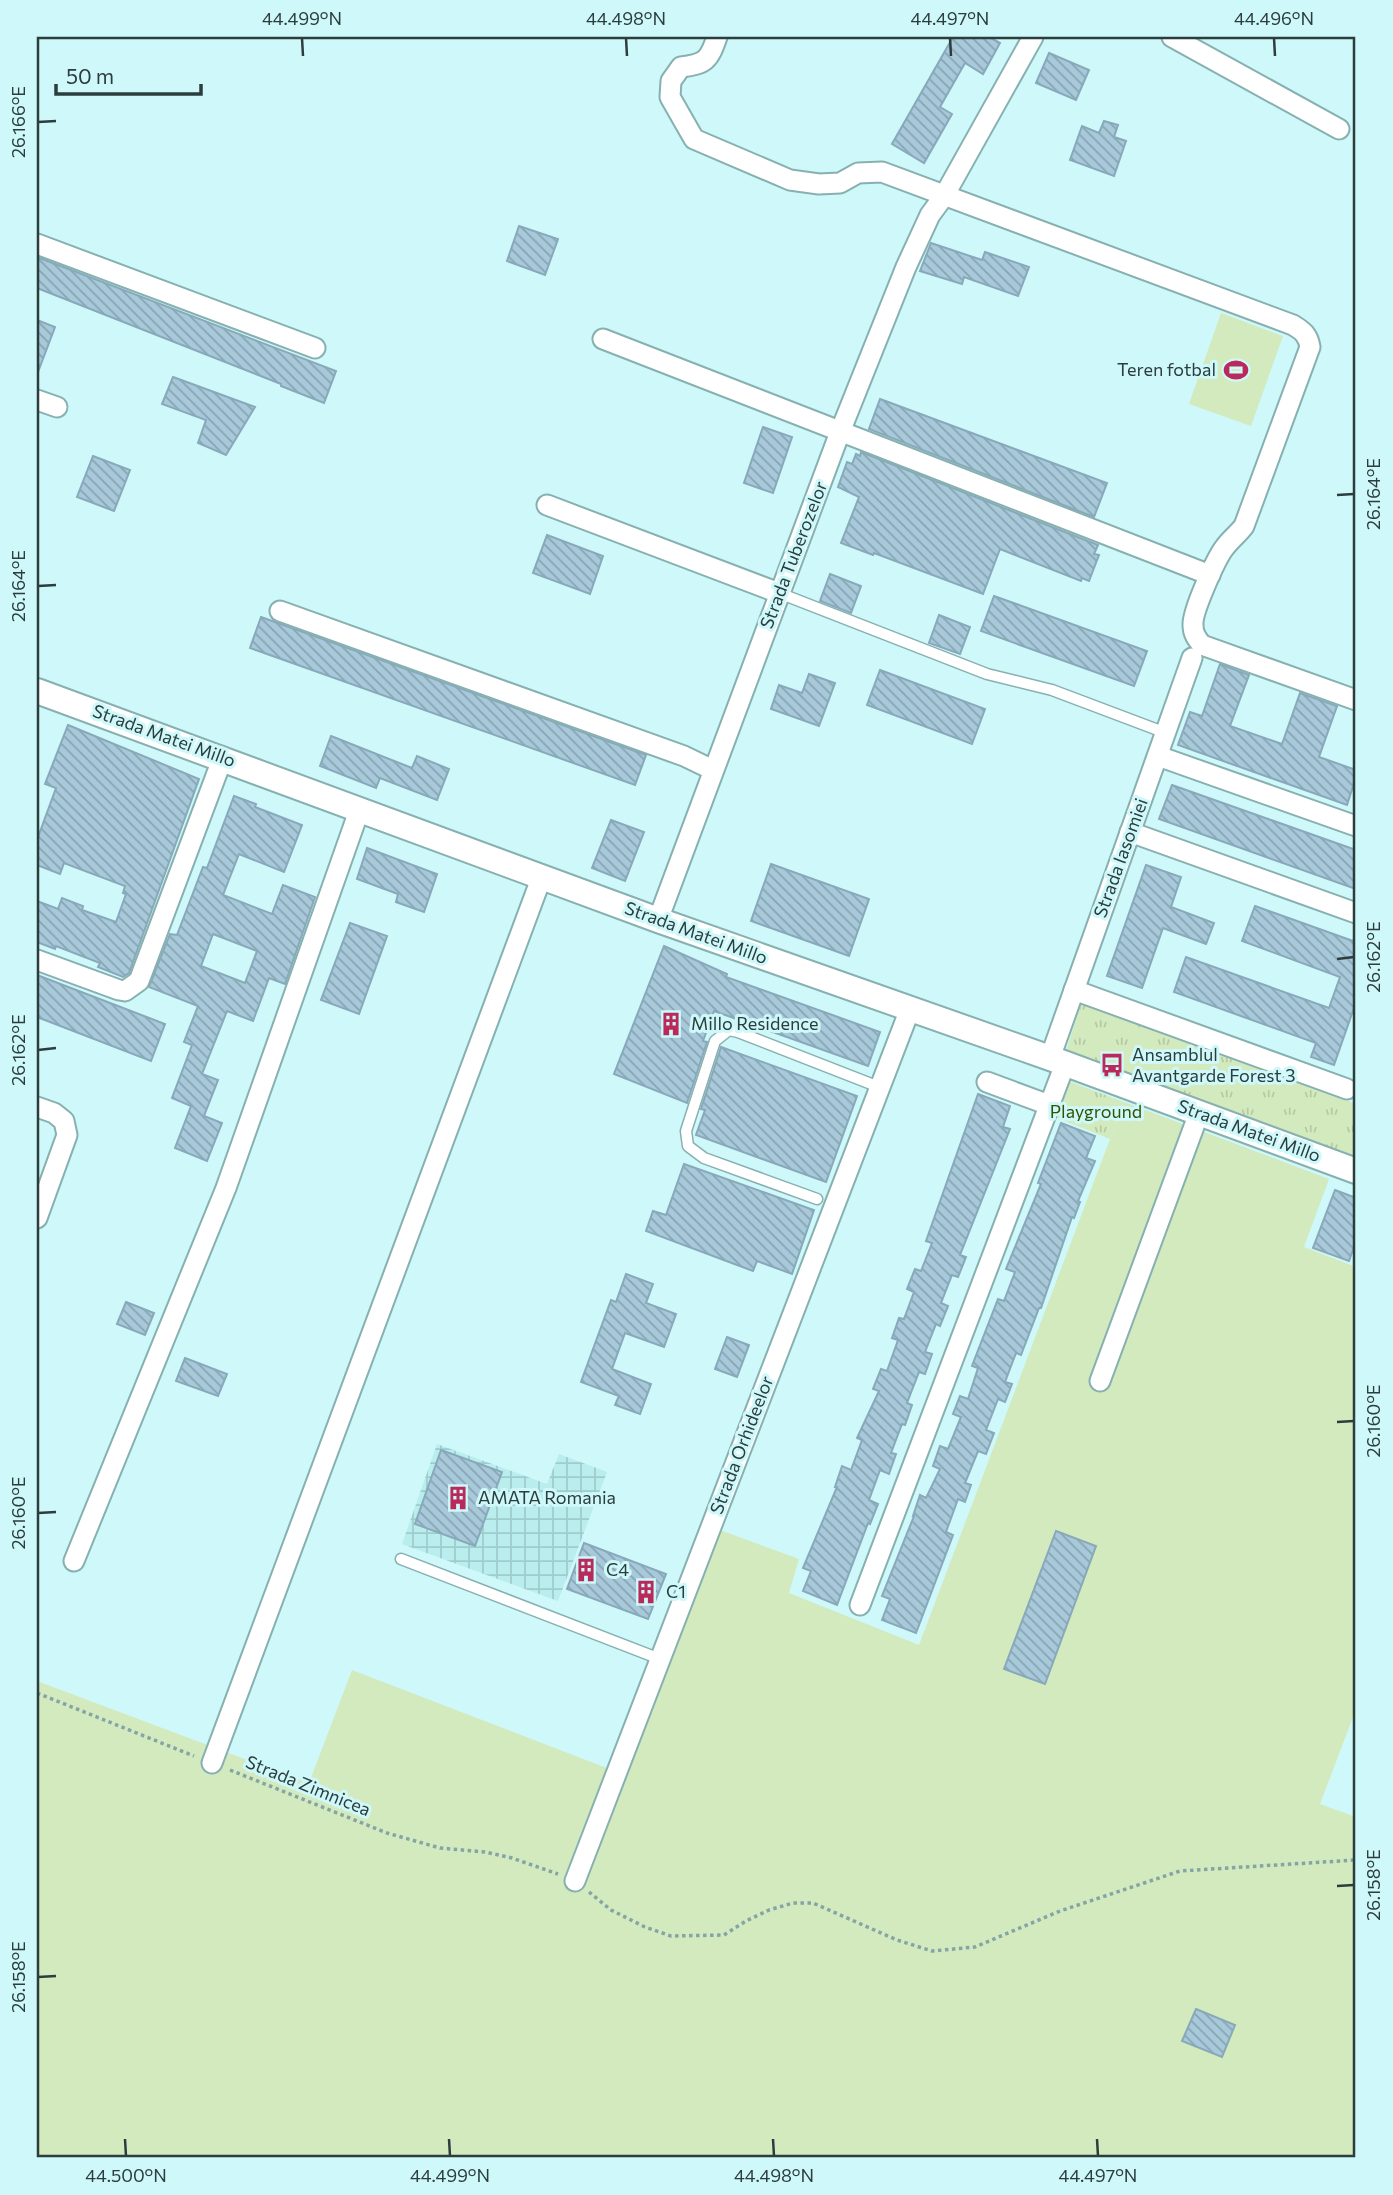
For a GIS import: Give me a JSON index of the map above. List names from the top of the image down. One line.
{"streets":{"street":["Strada Tuberozelor","Strada Matei Millo","Strada Iasomiei","Strada Orhideelor"],"path":["Strada Zimnicea"]},"crossings":[["Strada Tuberozelor","Strada Matei Millo"],["Strada Matei Millo","Strada Iasomiei"],["Strada Matei Millo","Strada Orhideelor"],["Strada Orhideelor","Strada Zimnicea"]],"parks":["Playground"],"places":{"sports":["Teren fotbal"],"building":["Millo Residence","AMATA Romania","C4","C1"],"bus stop":["Ansamblul Avantgarde Forest 3"]},"scale_bar":"50 m","coordinates":["44.499°N","44.498°N","44.497°N","44.496°N","26.166°E","26.164°E","26.162°E","26.160°E","26.158°E","44.500°N"]}
